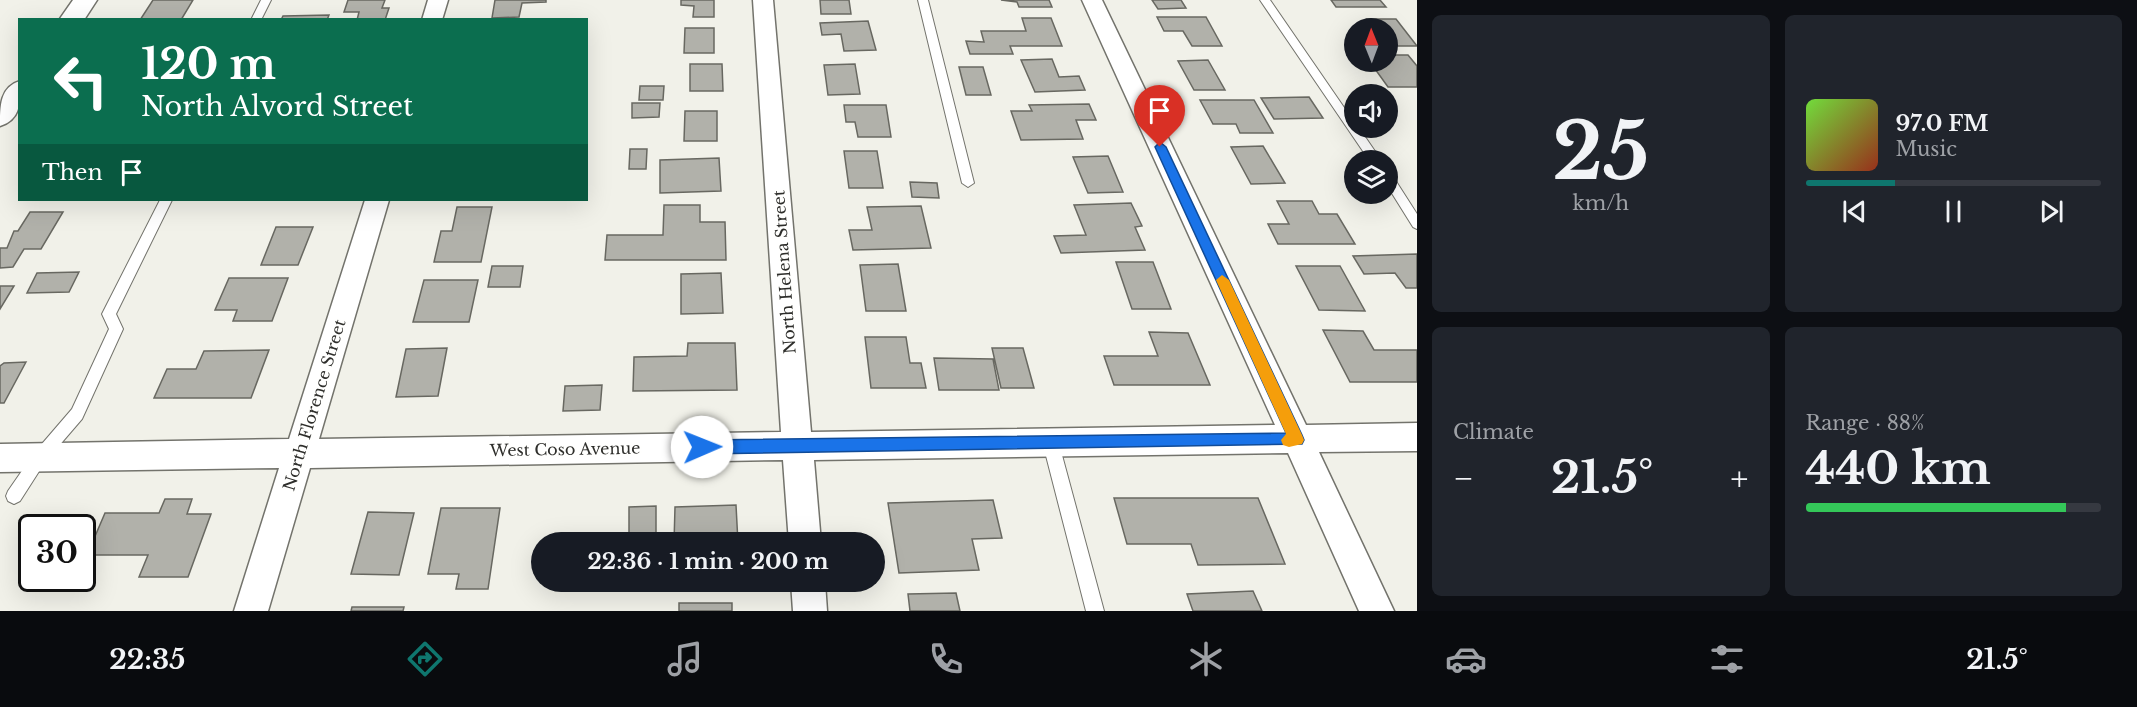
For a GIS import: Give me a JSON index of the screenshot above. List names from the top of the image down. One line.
{"streets":{"street":["North Helena Street","North Florence Street","West Coso Avenue"]},"crossings":[["North Helena Street","West Coso Avenue"],["North Florence Street","West Coso Avenue"]],"north":"top","page":{"tile":[["25","km/h"],"Climate",["Range · 88%","440 km"]],"turn":["120 m","North Alvord Street"],"song":["97.0 FM","Music"],"then":"Then","heat":["−","21.5°","+"],"limit":"30","trip":"22:36 · 1 min · 200 m","tabs":["22:35","21.5°"]}}
